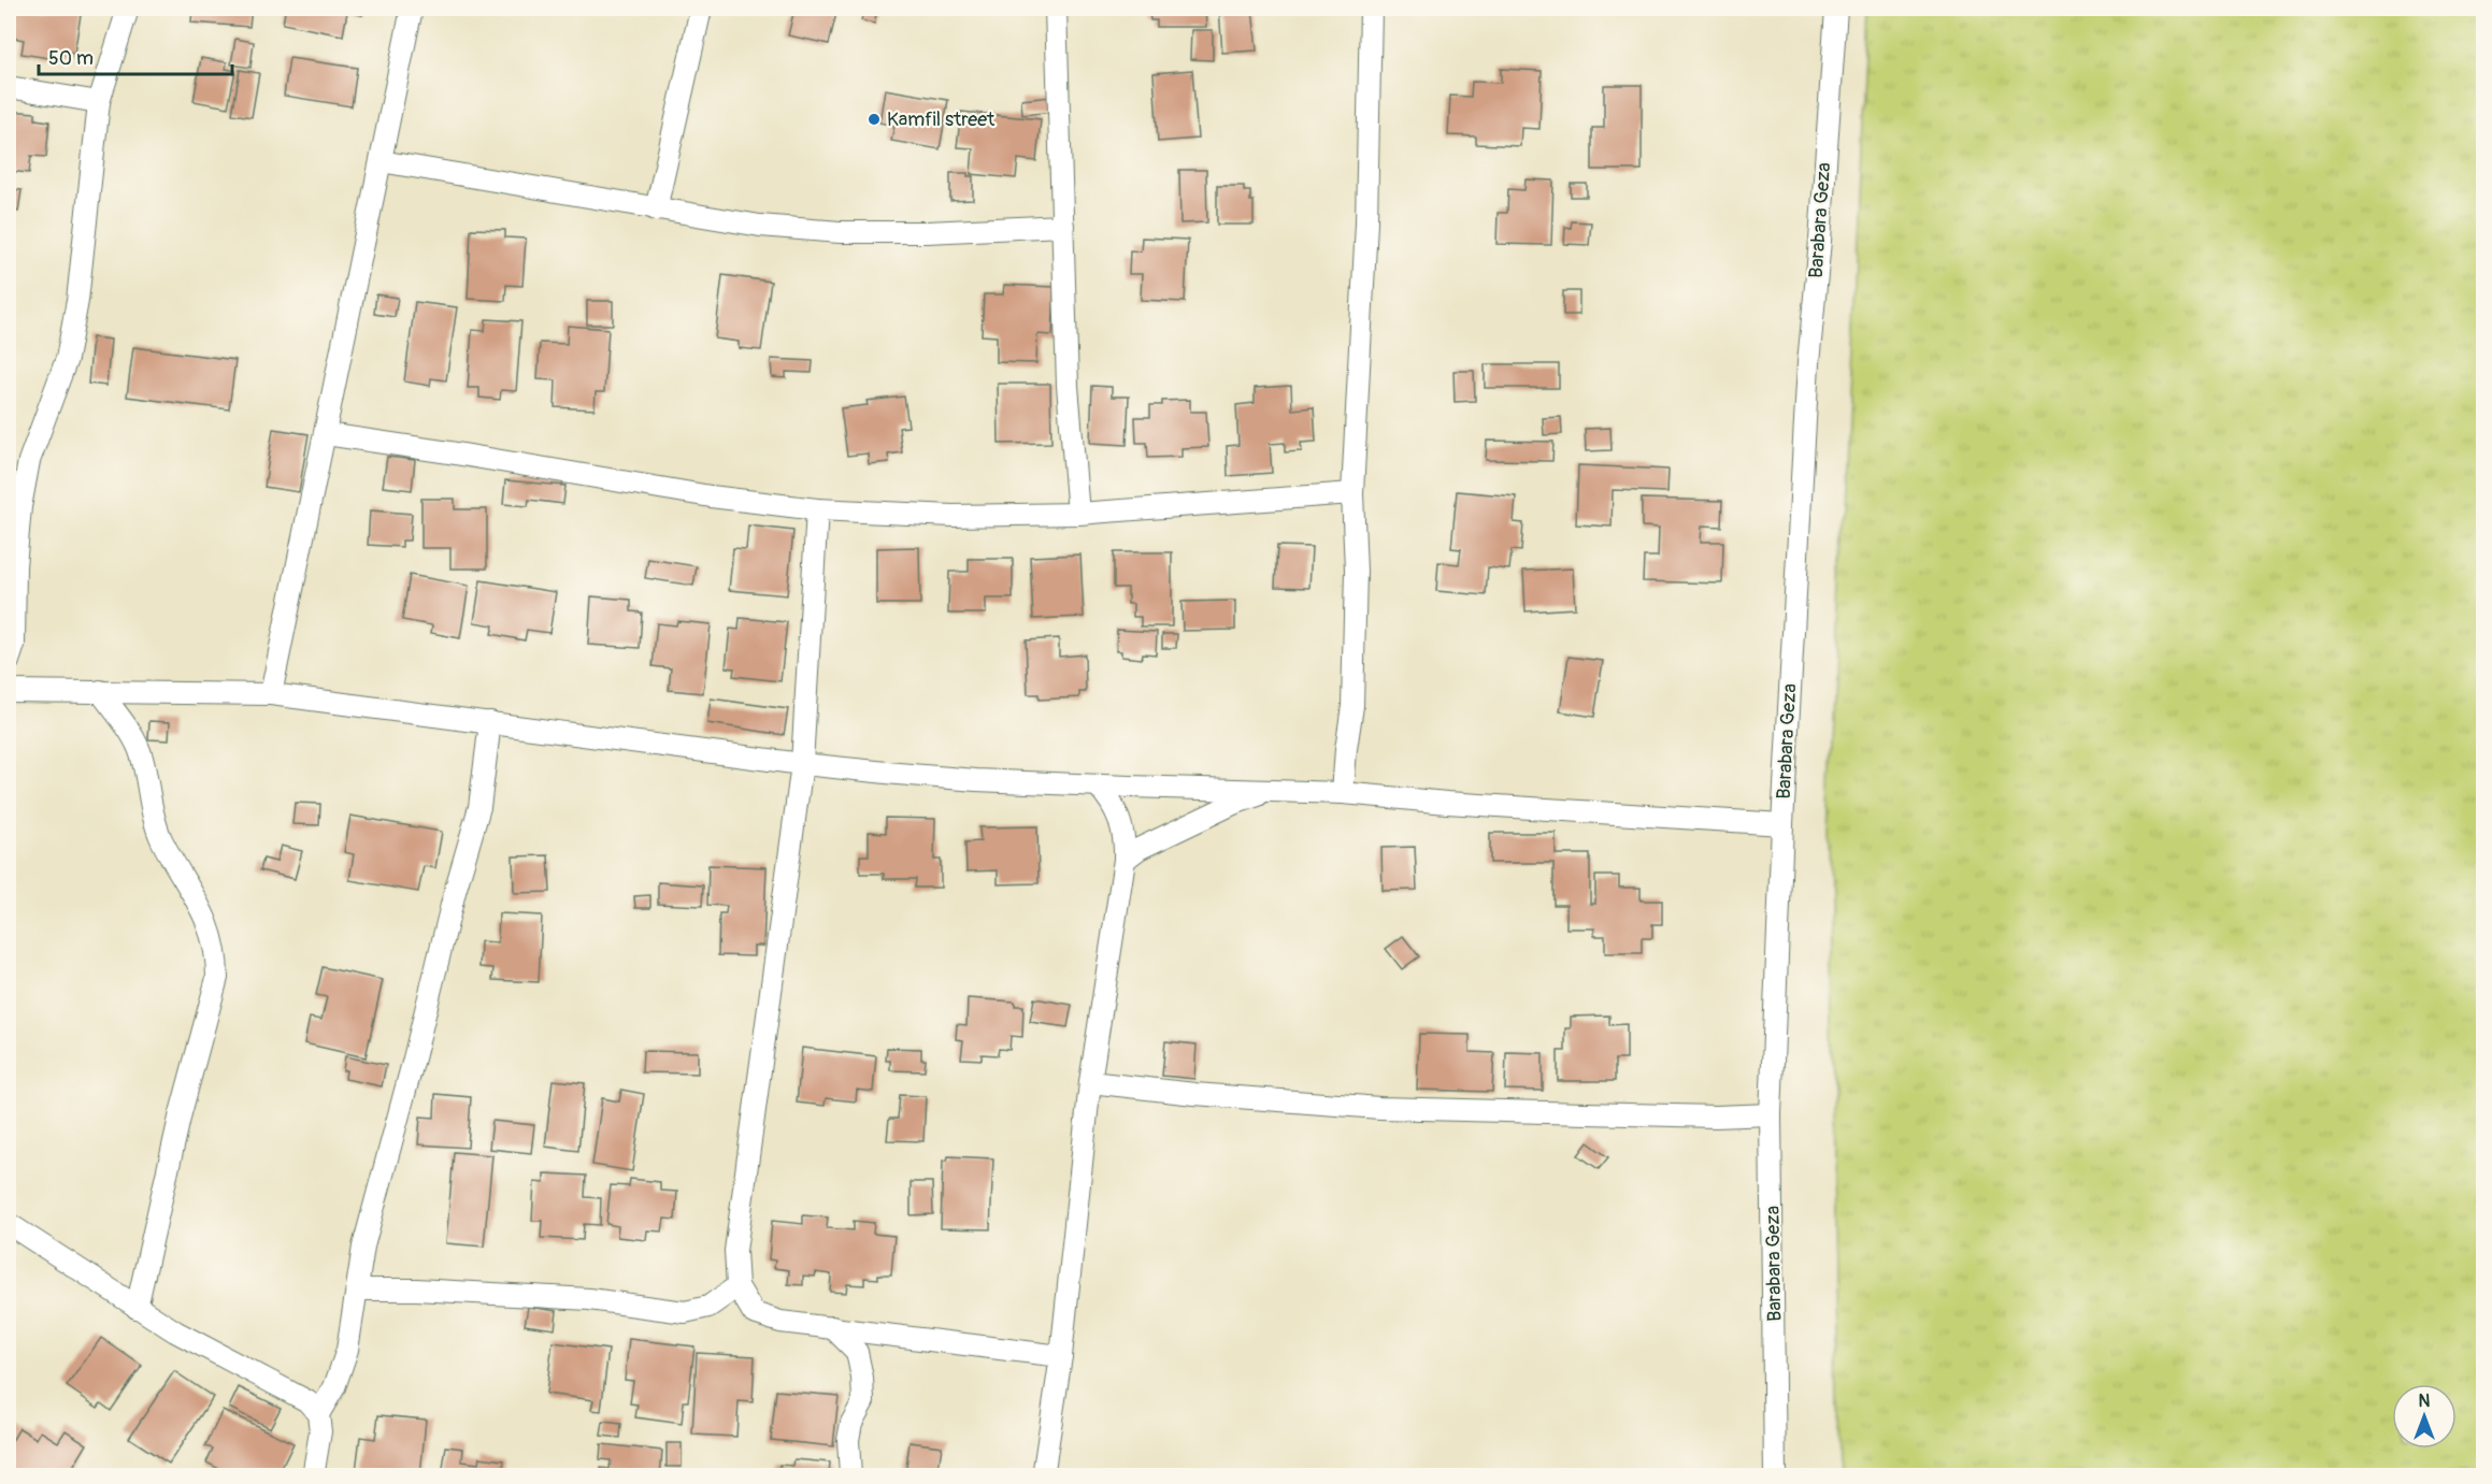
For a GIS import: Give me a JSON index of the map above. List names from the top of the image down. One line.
{"streets":{"street":["Barabara Geza"]},"places":["Kamfil street"],"scale_bar":"50 m","north":"top"}
